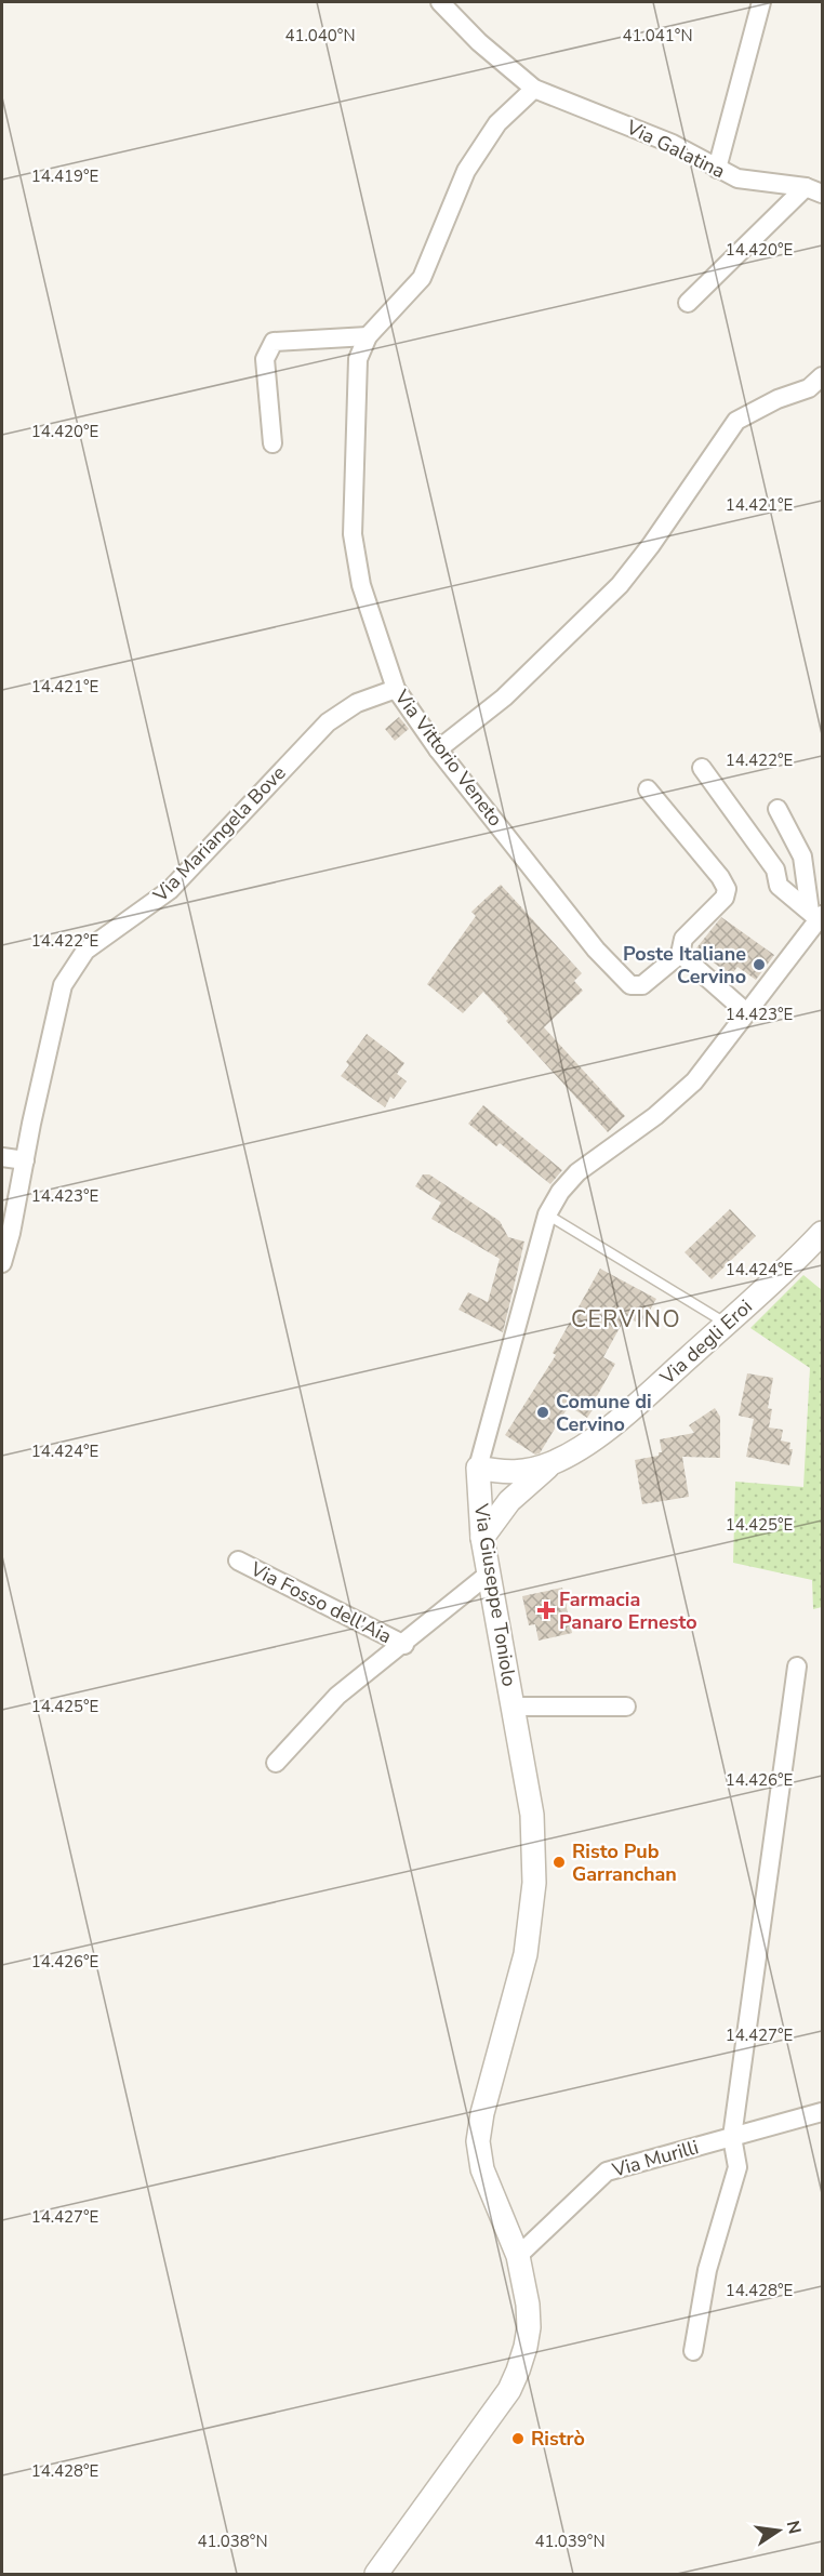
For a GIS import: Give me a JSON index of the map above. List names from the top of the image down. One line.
{"streets":{"street":["Via Galatina","Via Vittorio Veneto","Via Mariangela Bove","Via degli Eroi","Via Giuseppe Toniolo","Via Fosso dell'Aia","Via Murilli"]},"crossings":[["Via Galatina","Via Vittorio Veneto"],["Via Vittorio Veneto","Via Mariangela Bove"],["Via degli Eroi","Via Giuseppe Toniolo"],["Via Giuseppe Toniolo","Via Fosso dell'Aia"],["Via Giuseppe Toniolo","Via Murilli"]],"districts":["CERVINO"],"places":{"other":["Poste Italiane Cervino","Comune di Cervino","Risto Pub Garranchan","Ristrò"],"health":["Farmacia Panaro Ernesto"]},"north":"right","coordinates":["41.040°N","41.041°N","14.419°E","14.420°E","14.421°E","14.422°E","14.423°E","14.424°E","14.425°E","14.426°E","14.427°E","14.428°E","41.038°N","41.039°N"]}
